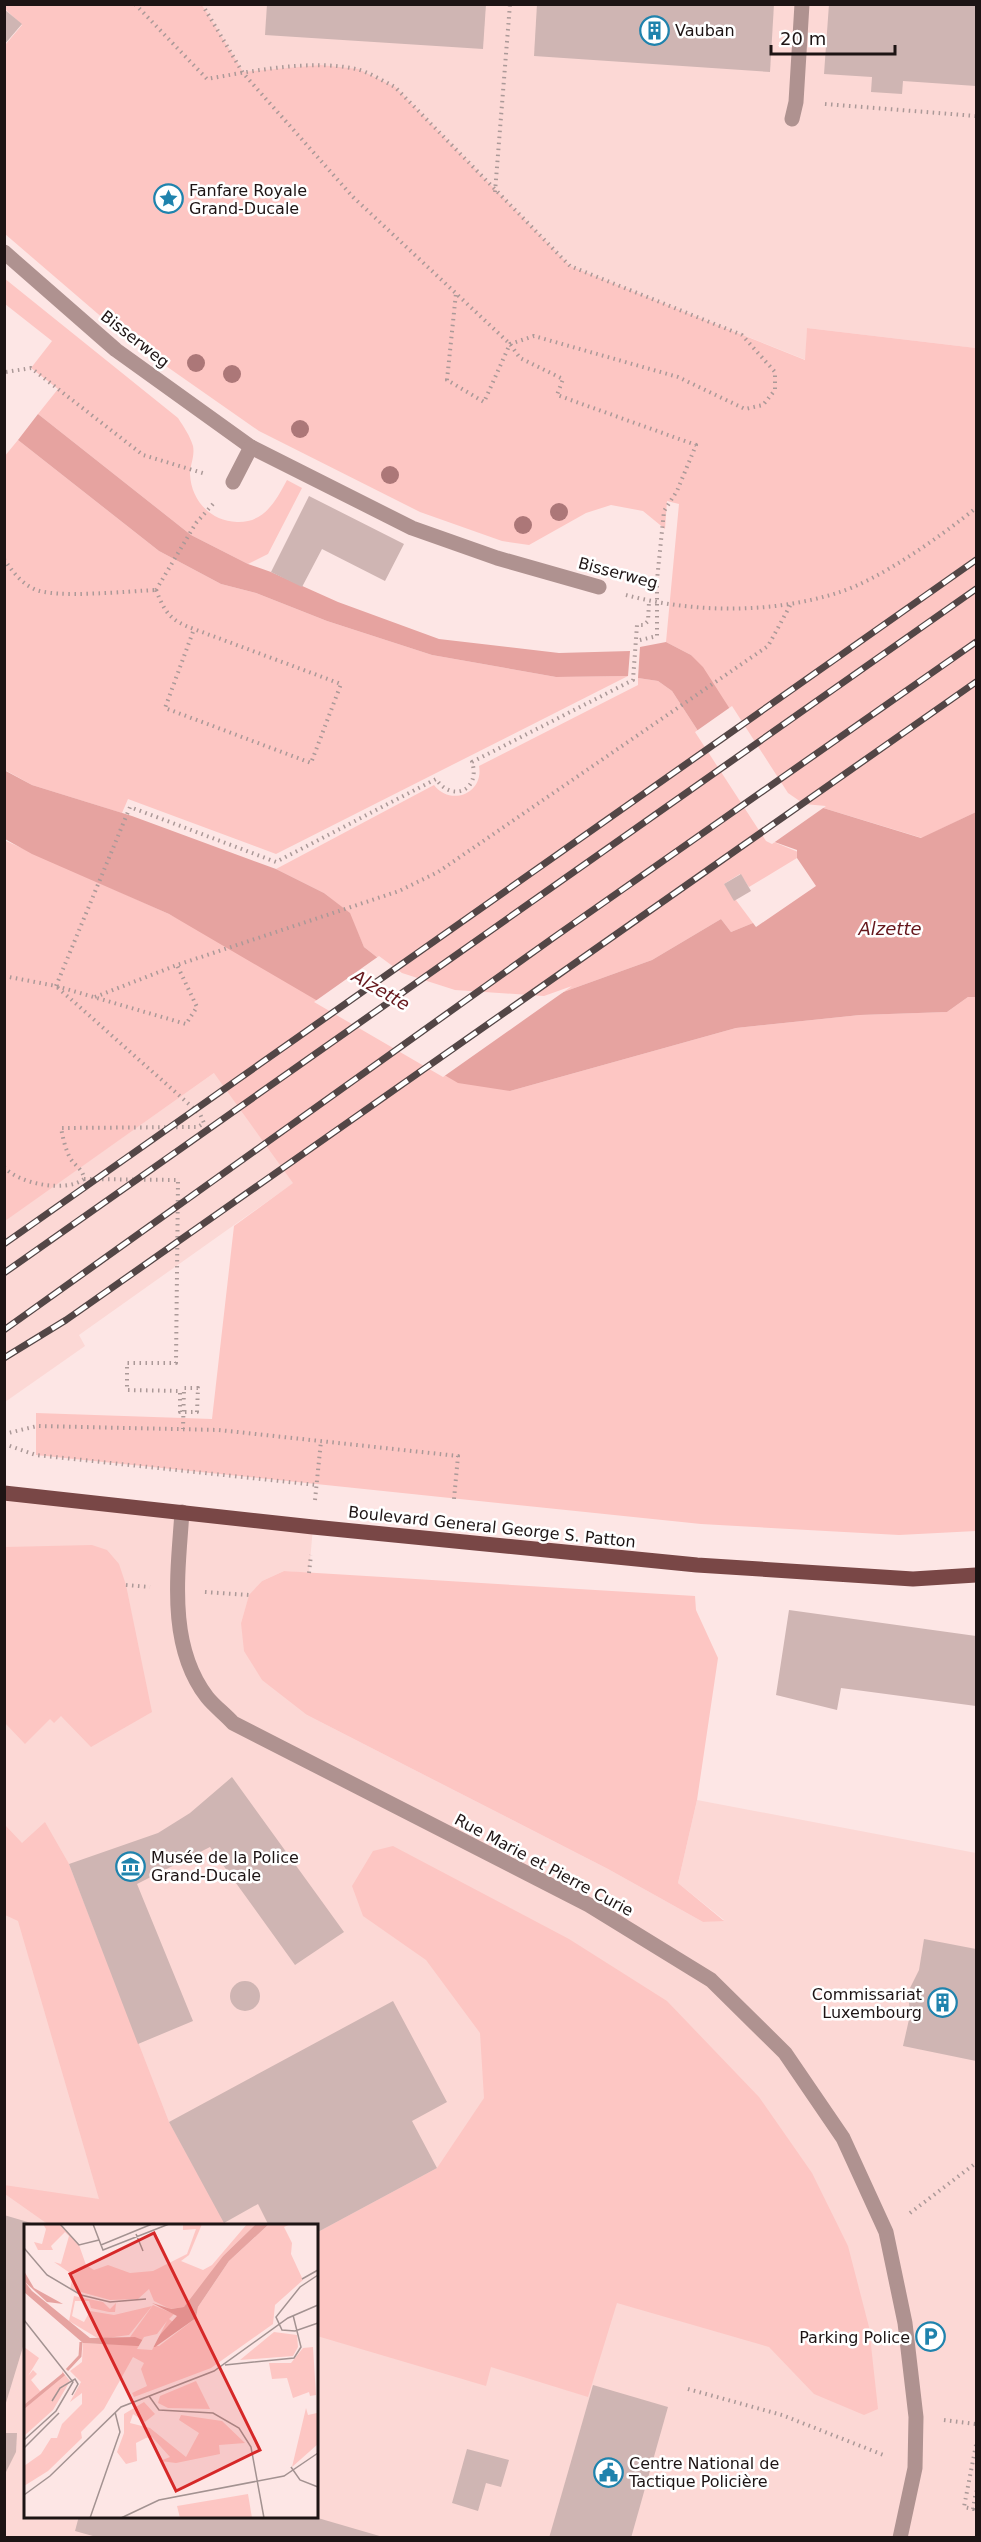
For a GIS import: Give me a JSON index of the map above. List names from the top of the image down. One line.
{"streets":{"main road":["Boulevard General George S. Patton"],"street":["Bisserweg","Rue Marie et Pierre Curie"]},"crossings":[["Boulevard General George S. Patton","Rue Marie et Pierre Curie"]],"water":["Alzette"],"places":{"building":["Vauban","Commissariat Luxembourg"],"place":["Fanfare Royale Grand-Ducale"],"museum":["Musée de la Police Grand-Ducale"],"parking":["Parking Police"],"public building":["Centre National de Tactique Policière"]},"scale_bar":"20 m"}
